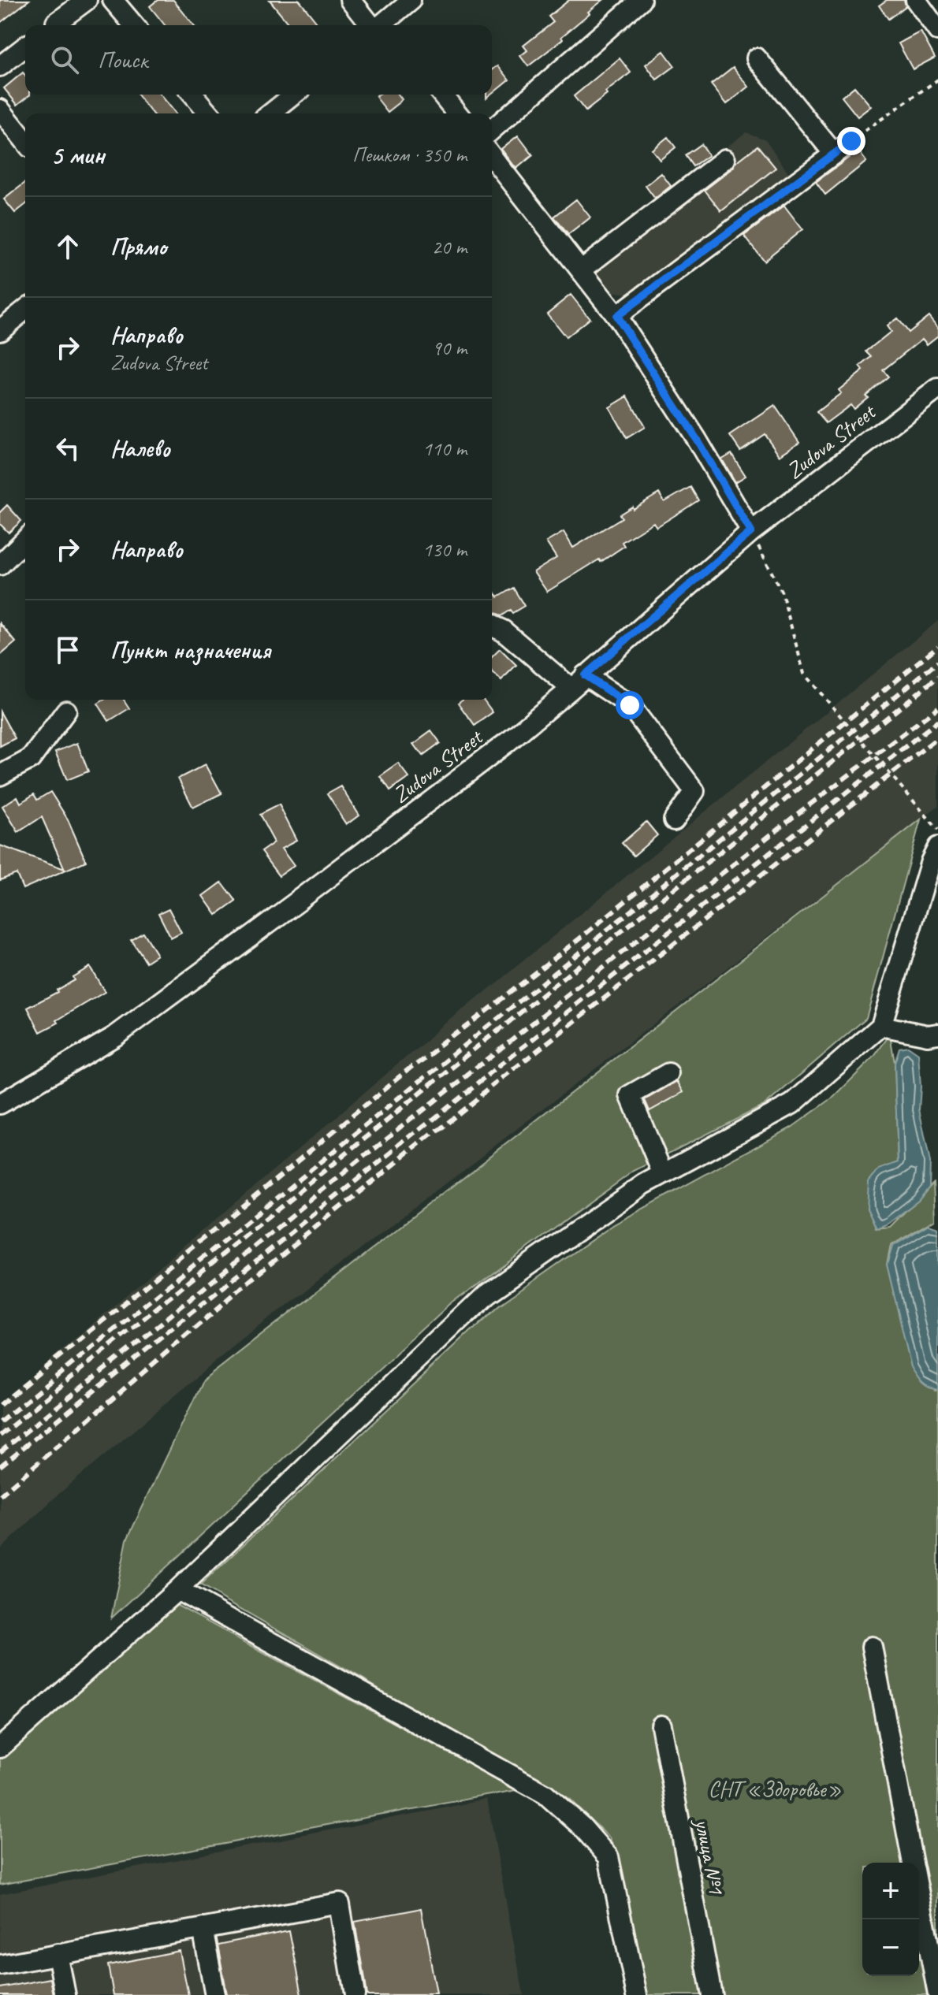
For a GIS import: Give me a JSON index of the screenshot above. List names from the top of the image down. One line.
{"streets":{"street":["Zudova Street","улица №1"]},"parks":["СНТ «Здоровье»"],"page":{"search":"Поиск","heading":["5 мин","Пешком · 350 m"],"list":[["Прямо","20 m"],["Направо","Zudova Street","90 m"],["Налево","110 m"],["Направо","130 m"],"Пункт назначения"],"map_buttons":["+","−"]}}
